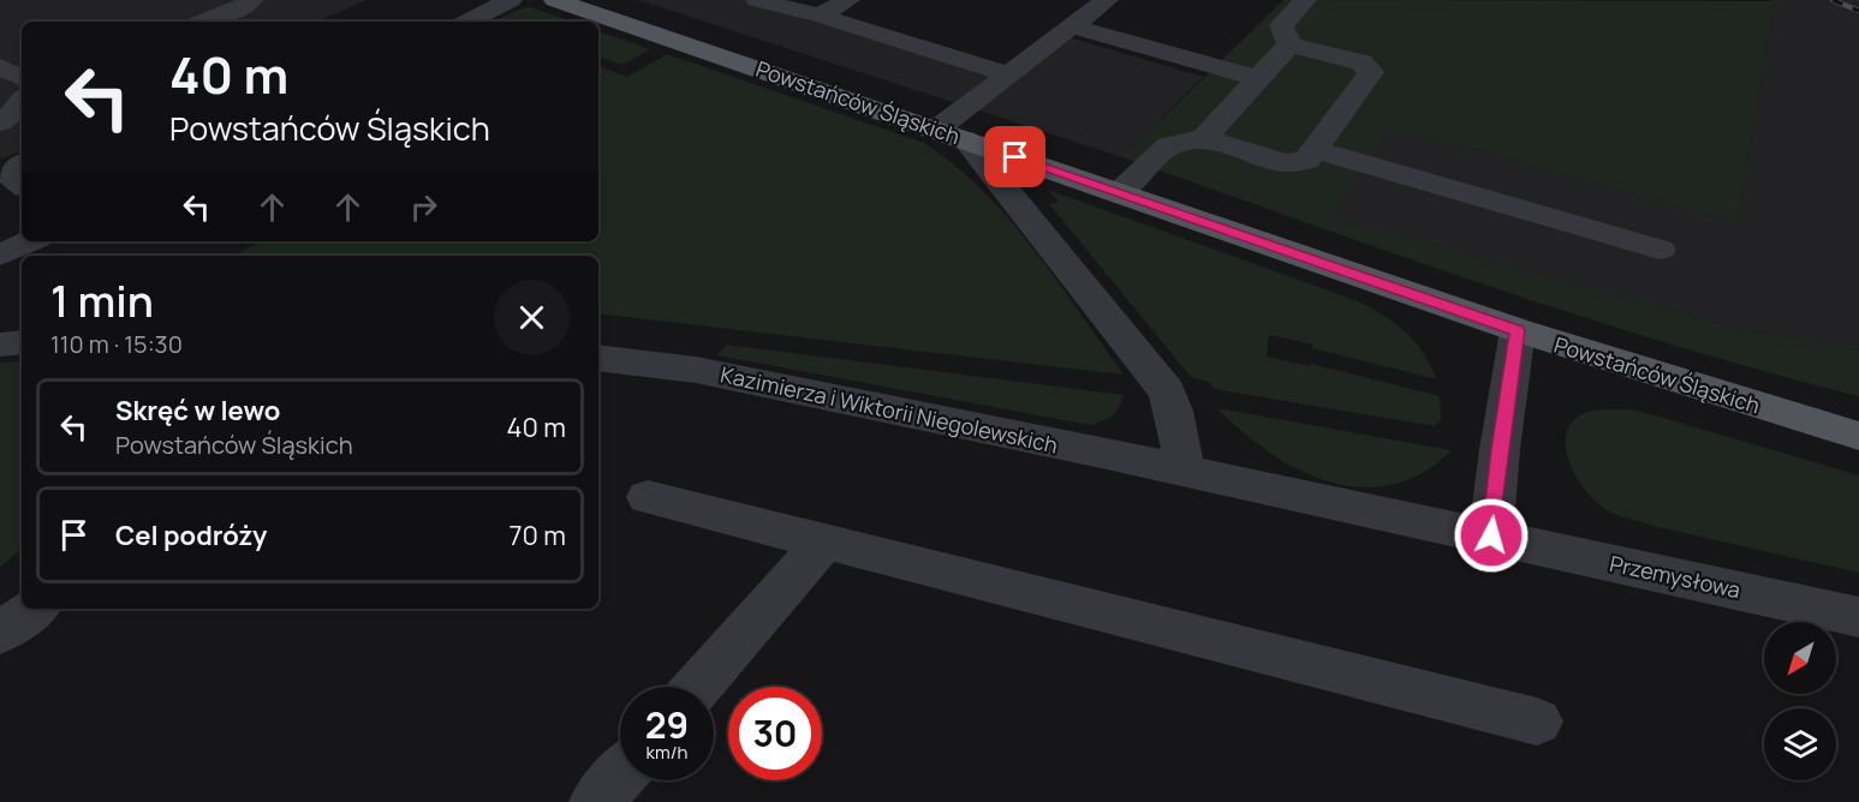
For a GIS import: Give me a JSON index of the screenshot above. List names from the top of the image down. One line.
{"streets":{"main road":["Powstańców Śląskich"],"street":["Kazimierza i Wiktorii Niegolewskich","Przemysłowa"]},"crossings":[["Kazimierza i Wiktorii Niegolewskich","Przemysłowa"]],"north":"bottom left","page":{"turn":["40 m","Powstańców Śląskich"],"heading":["1 min","110 m · 15:30"],"list":[{"name":"Skręć w lewo","note":"Powstańców Śląskich","value":"40 m"},{"name":"Cel podróży","value":"70 m"}],"speed":"29 km/h","limit":"30"}}
